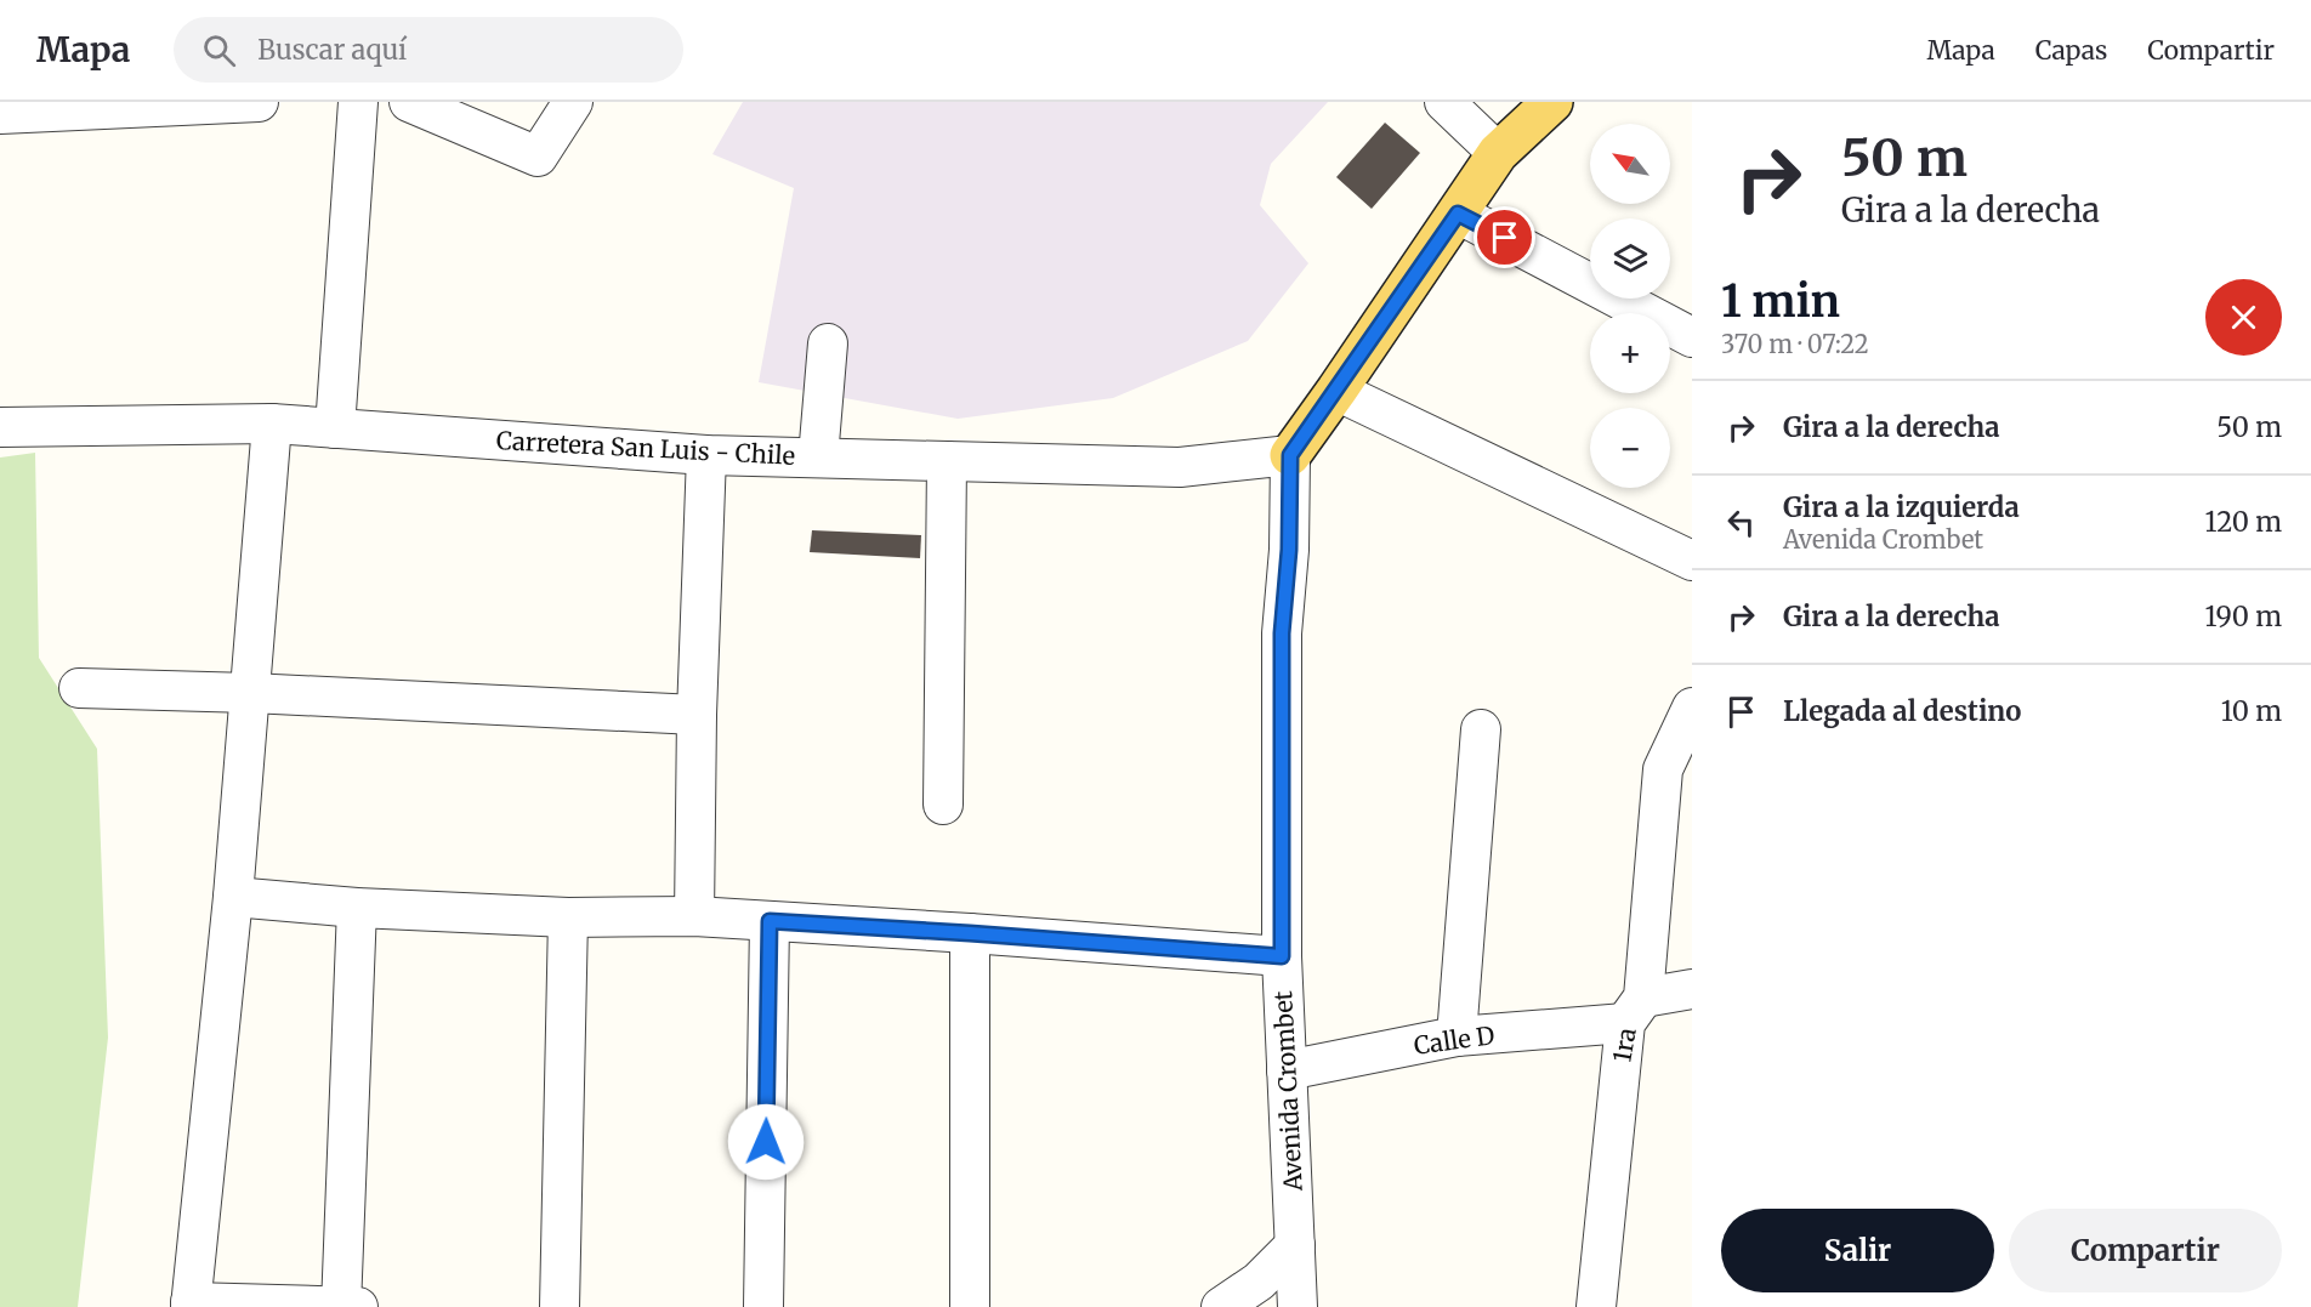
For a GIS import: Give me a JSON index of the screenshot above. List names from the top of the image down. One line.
{"streets":{"street":["Carretera San Luis - Chile","Calle D","1ra","Avenida Crombet"]},"crossings":[["Carretera San Luis - Chile","Avenida Crombet"],["Calle D","1ra"],["Calle D","Avenida Crombet"]],"north":"top left","page":{"header":"Mapa","search":"Buscar aquí","nav":["Mapa","Capas","Compartir"],"turn":["50 m","Gira a la derecha"],"map_buttons":["+","−"],"heading":["1 min","370 m · 07:22"],"list":[{"name":"Gira a la derecha","value":"50 m"},{"name":"Gira a la izquierda","note":"Avenida Crombet","value":"120 m"},{"name":"Gira a la derecha","value":"190 m"},{"name":"Llegada al destino","value":"10 m"}],"buttons":["Salir","Compartir"]}}
